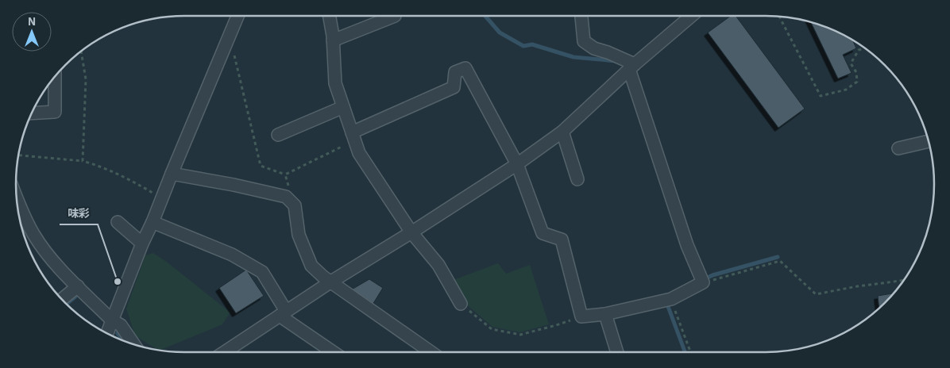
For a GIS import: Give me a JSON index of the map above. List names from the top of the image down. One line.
{"places":["味彩"],"north":"top"}
